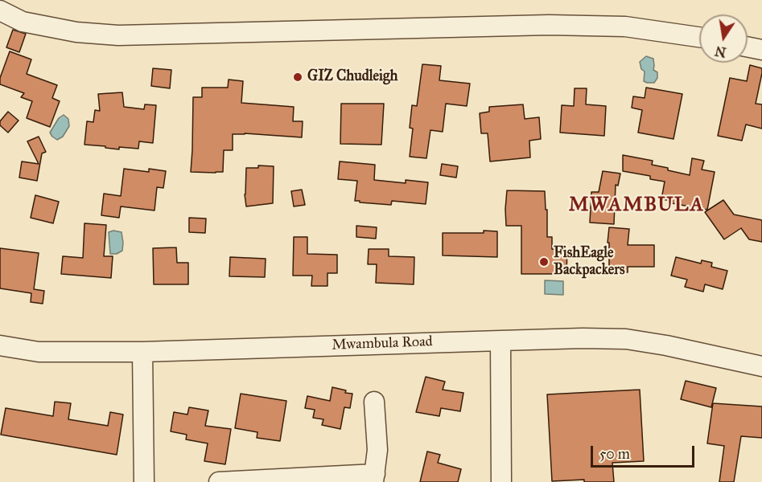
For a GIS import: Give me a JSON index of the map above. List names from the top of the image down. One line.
{"streets":{"street":["Mwambula Road"]},"districts":["MWAMBULA"],"places":["GIZ Chudleigh","FishEagle Backpackers"],"scale_bar":"50 m","north":"bottom"}
